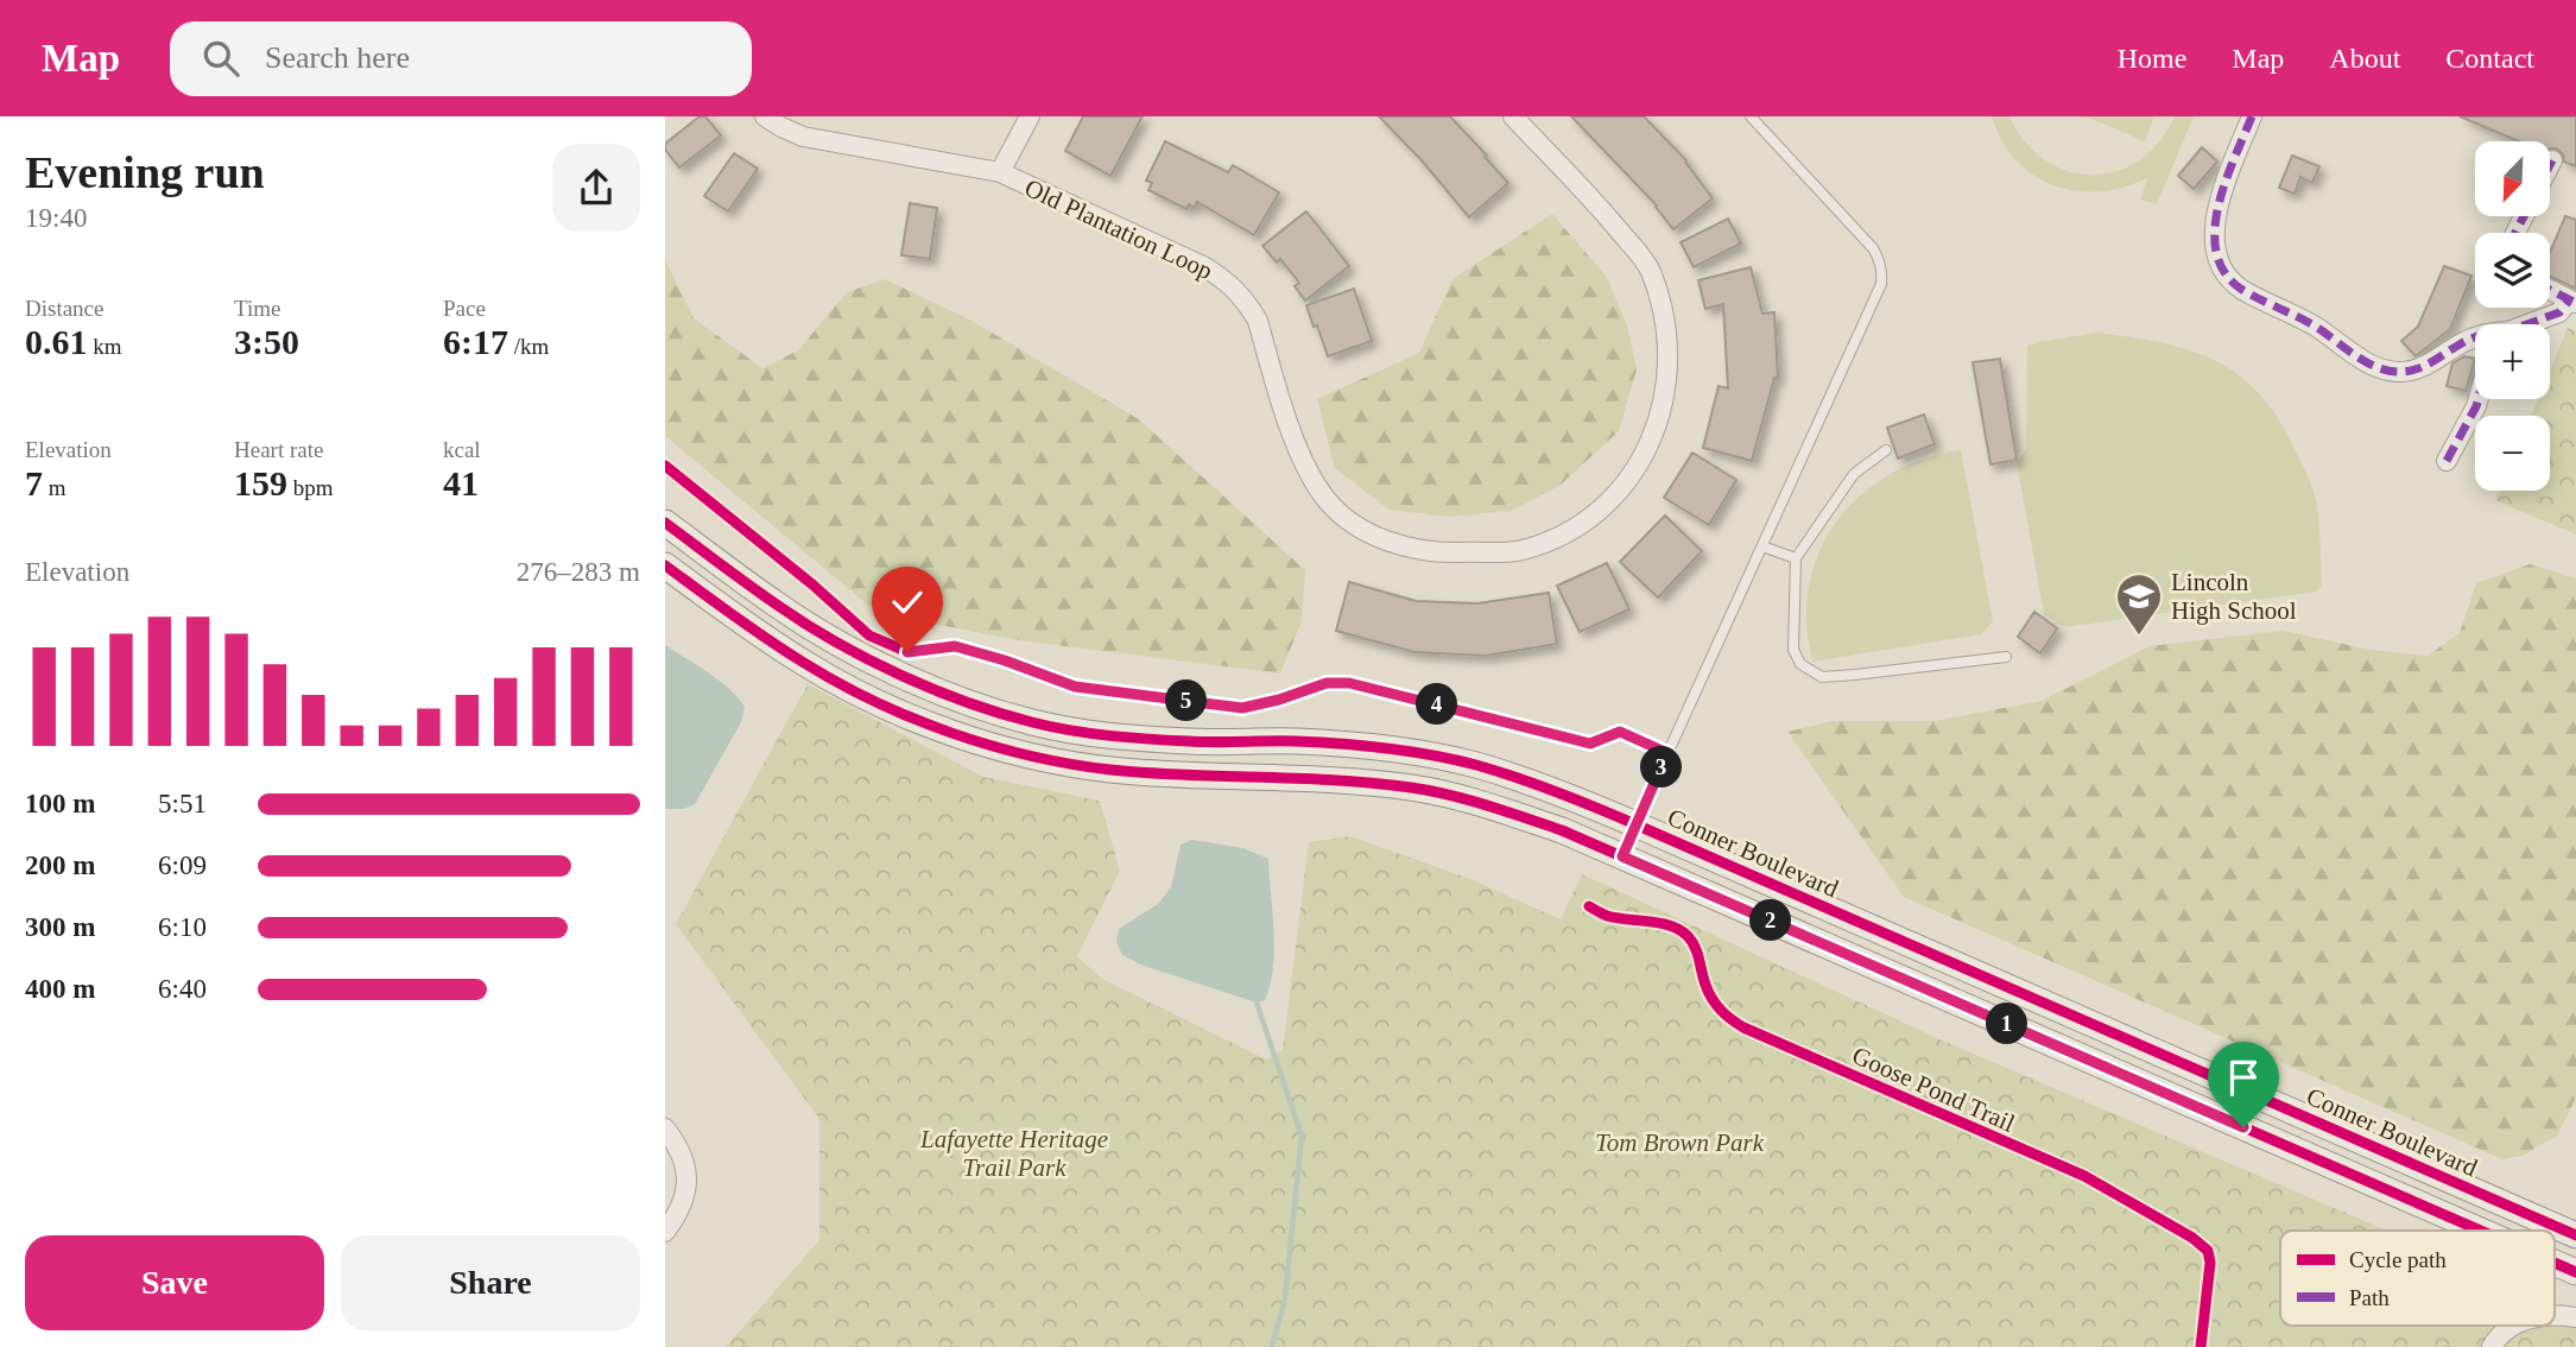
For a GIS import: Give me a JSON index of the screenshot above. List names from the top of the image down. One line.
{"streets":{"main road":["Conner Boulevard"],"street":["Old Plantation Loop"],"cycle path":["Goose Pond Trail"]},"parks":["Lafayette Heritage Trail Park","Tom Brown Park"],"places":{"school or university":["Lincoln High School"]},"legend":["Cycle path","Path"],"north":"bottom left","page":{"header":"Map","search":"Search here","nav":["Home","Map","About","Contact"],"heading":["Evening run","19:40"],"map_buttons":["+","−"],"stats":[["Distance","0.61 km"],["Time","3:50"],["Pace","6:17 /km"],["Elevation","7 m"],["Heart rate","159 bpm"],["kcal","41"]],"chart":["Elevation","276–283 m"],"pins":["5","4","3","2","1"],"list":[{"name":"100 m","note":"5:51"},{"name":"200 m","note":"6:09"},{"name":"300 m","note":"6:10"},{"name":"400 m","note":"6:40"}],"buttons":["Save","Share"]}}
